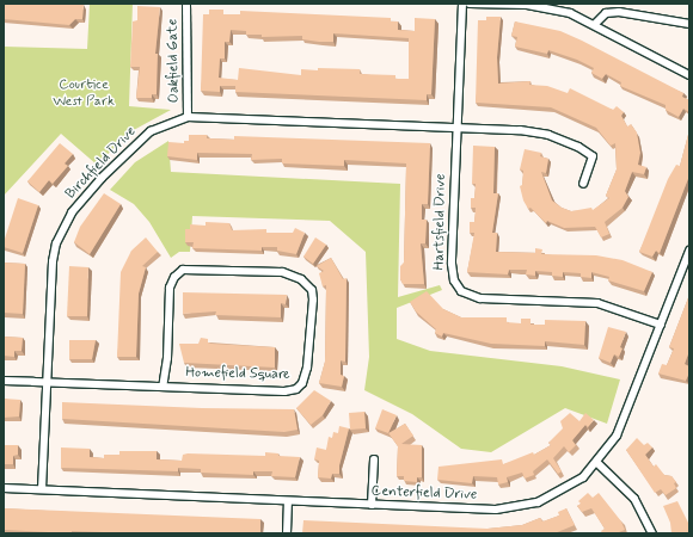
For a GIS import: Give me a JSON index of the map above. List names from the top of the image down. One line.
{"streets":{"street":["Oakfield Gate","Birchfield Drive","Hartsfield Drive","Homefield Square","Centerfield Drive"]},"crossings":[["Oakfield Gate","Birchfield Drive"],["Birchfield Drive","Hartsfield Drive"],["Birchfield Drive","Homefield Square"],["Birchfield Drive","Centerfield Drive"],["Hartsfield Drive","Centerfield Drive"]],"parks":["Courtice West Park"]}
